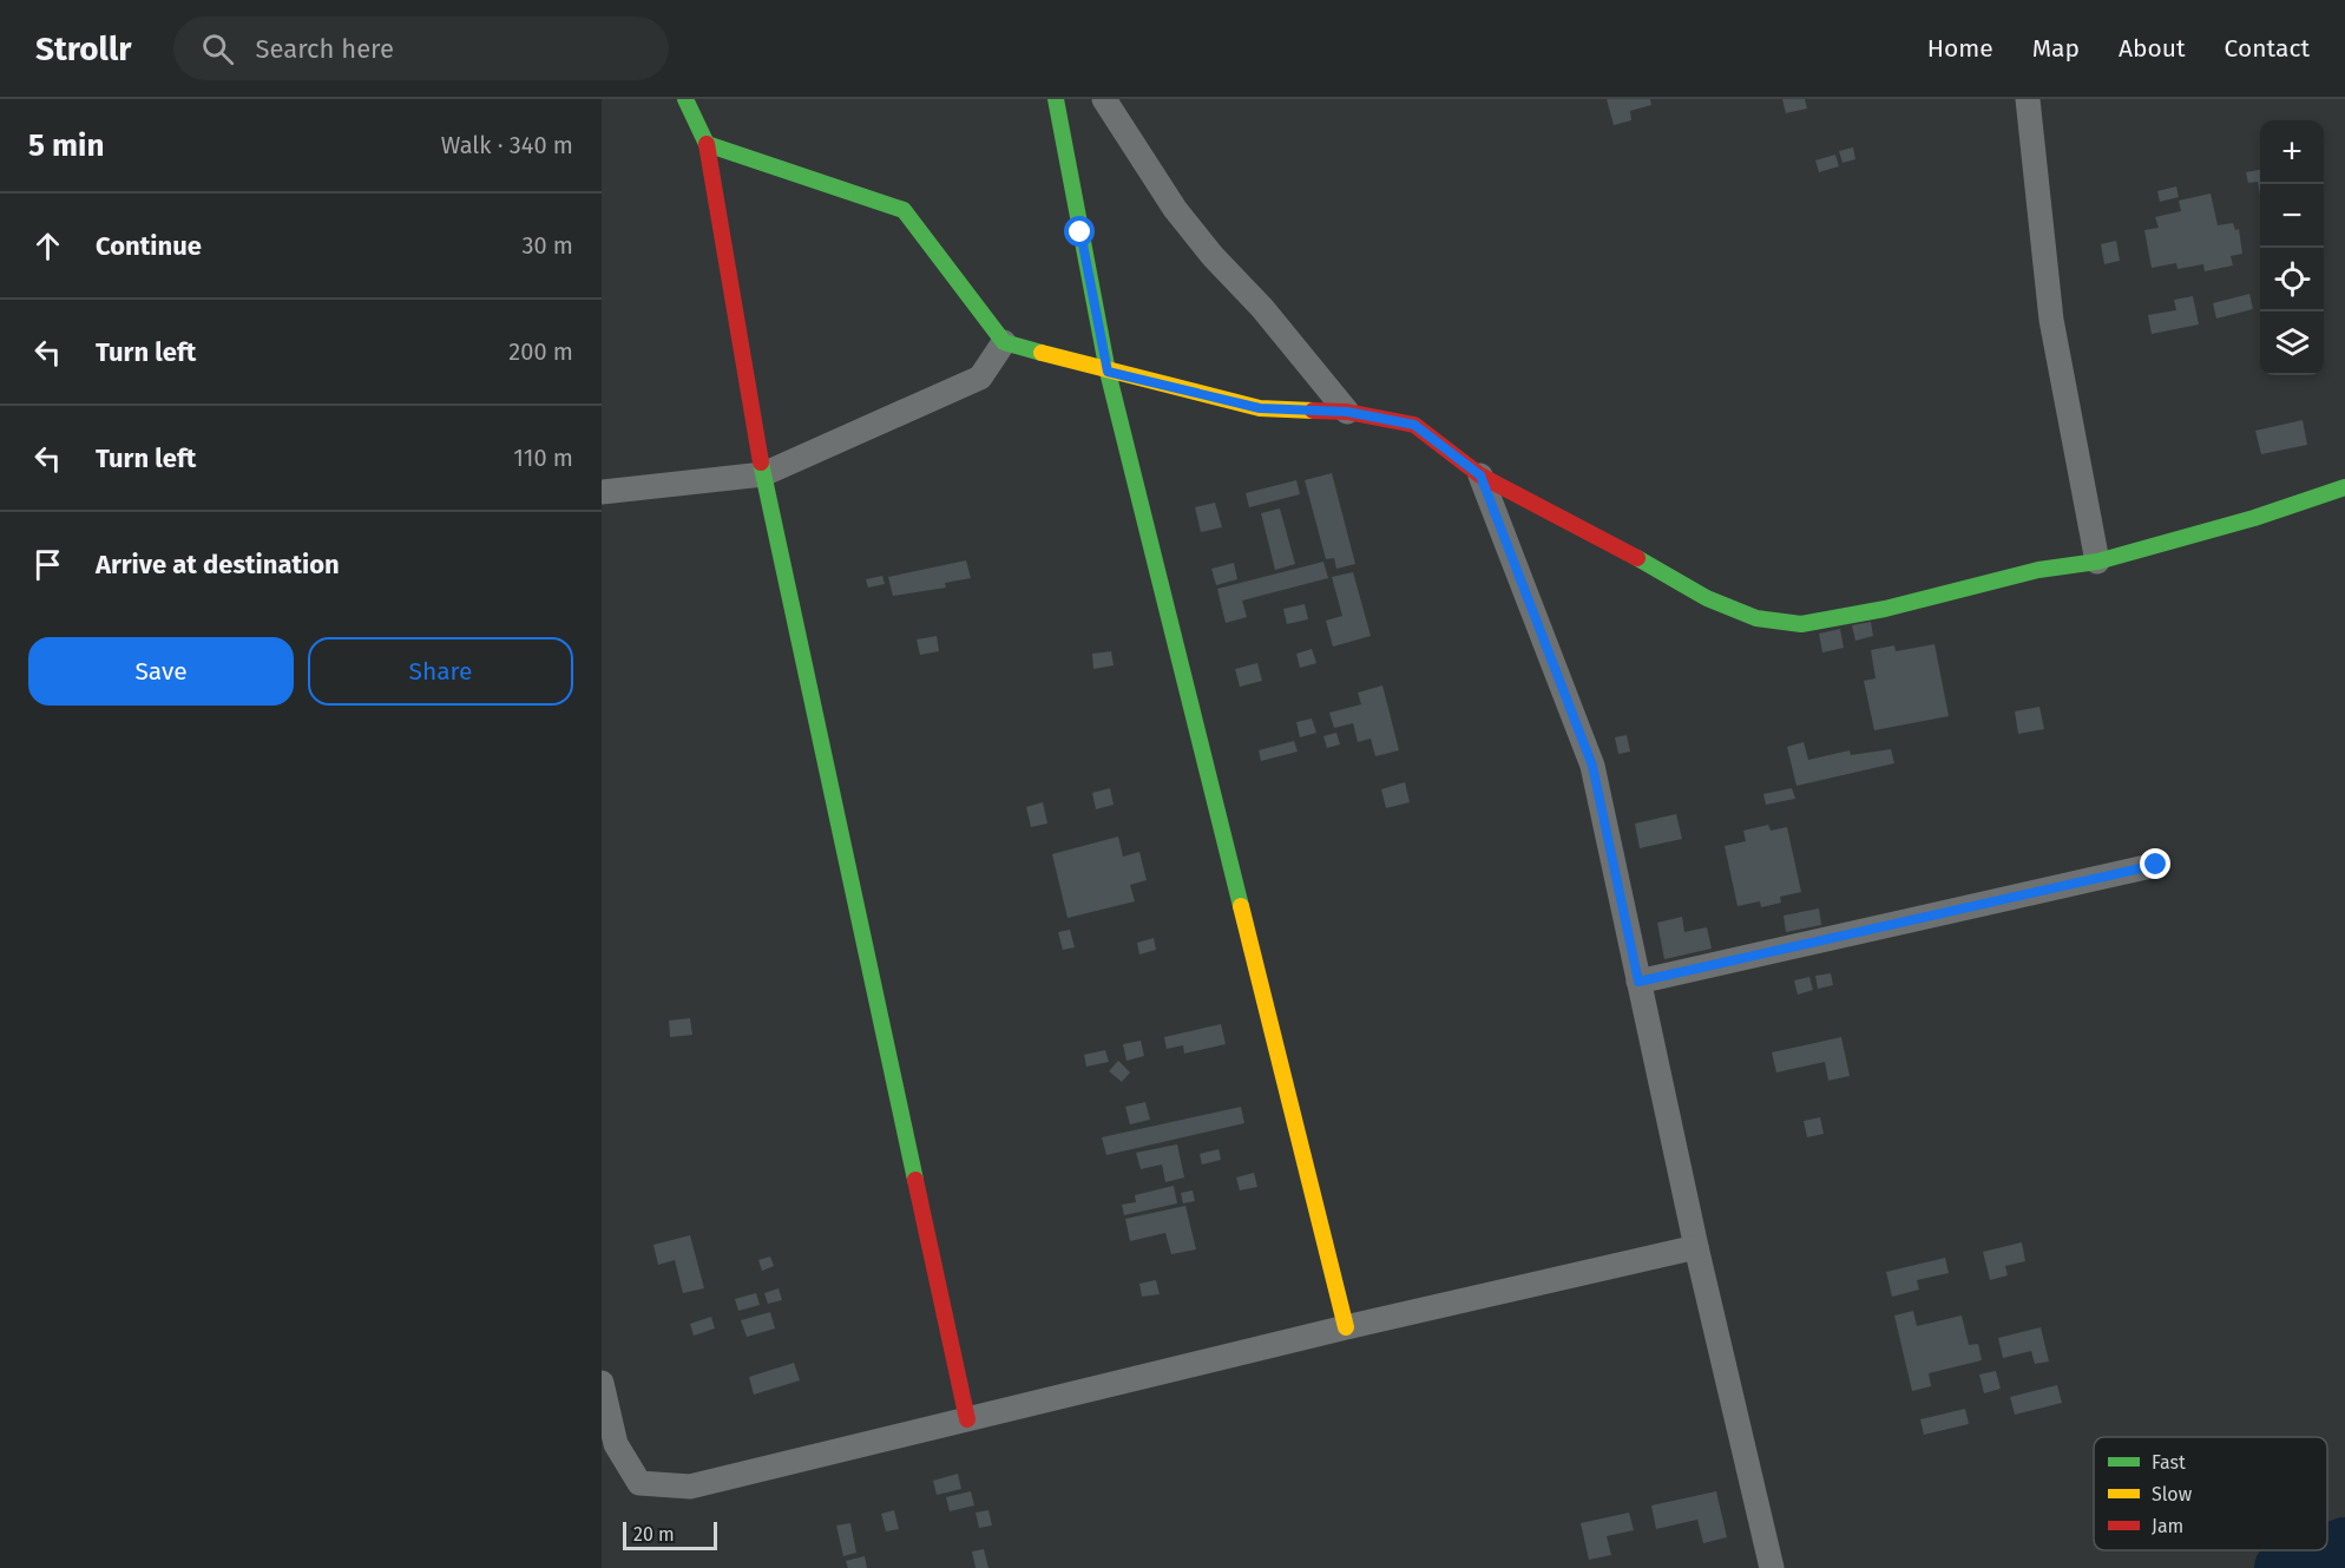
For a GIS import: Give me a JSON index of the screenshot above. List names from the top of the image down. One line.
{"legend":["Fast","Slow","Jam"],"scale_bar":"20 m","page":{"header":"Strollr","search":"Search here","nav":["Home","Map","About","Contact"],"heading":["5 min","Walk · 340 m"],"map_buttons":["+","−"],"list":[["Continue","30 m"],["Turn left","200 m"],["Turn left","110 m"],"Arrive at destination"],"buttons":["Save","Share"],"scale":"20 m"}}
